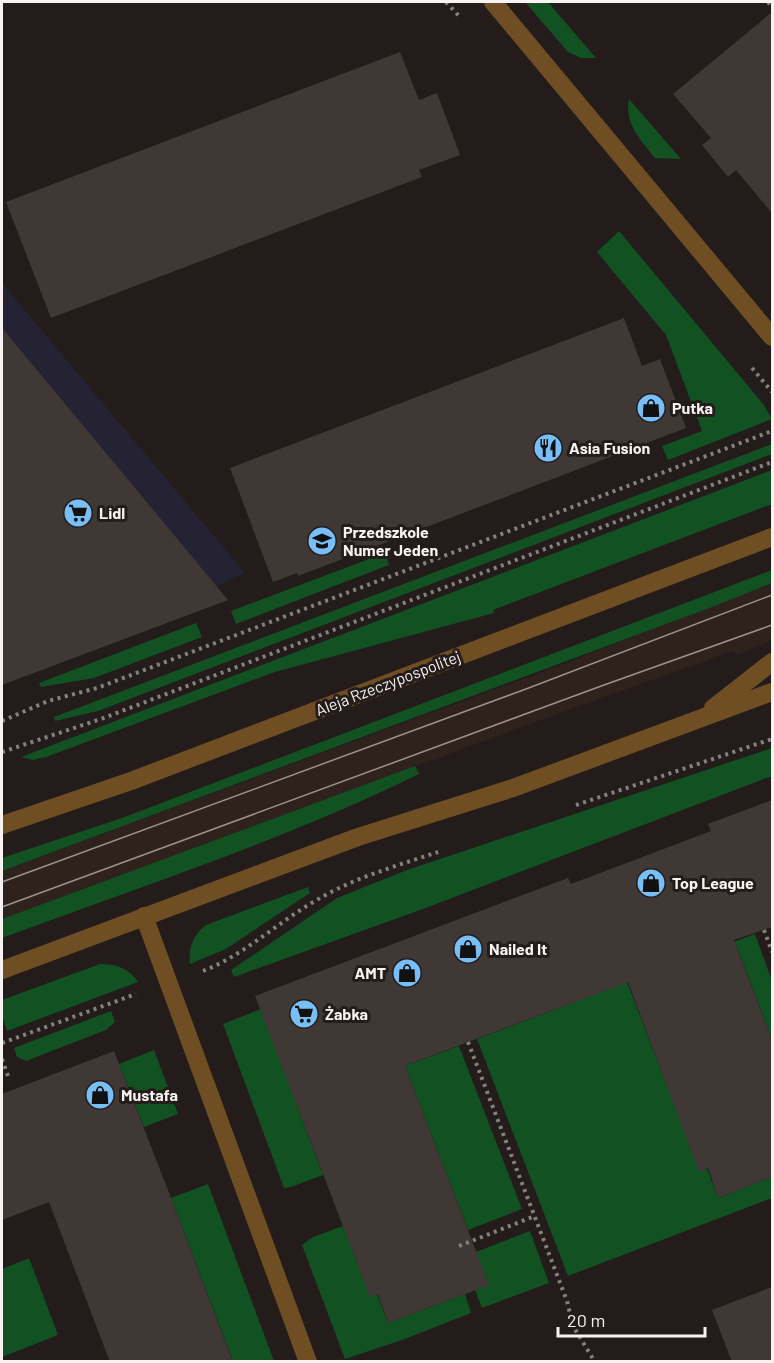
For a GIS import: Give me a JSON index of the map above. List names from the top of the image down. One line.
{"streets":{"street":["Aleja Rzeczypospolitej"]},"places":{"shop":["Putka","Top League","Nailed It","AMT","Mustafa"],"restaurant":["Asia Fusion"],"supermarket":["Lidl","Żabka"],"school or university":["Przedszkole Numer Jeden"]},"scale_bar":"20 m"}
